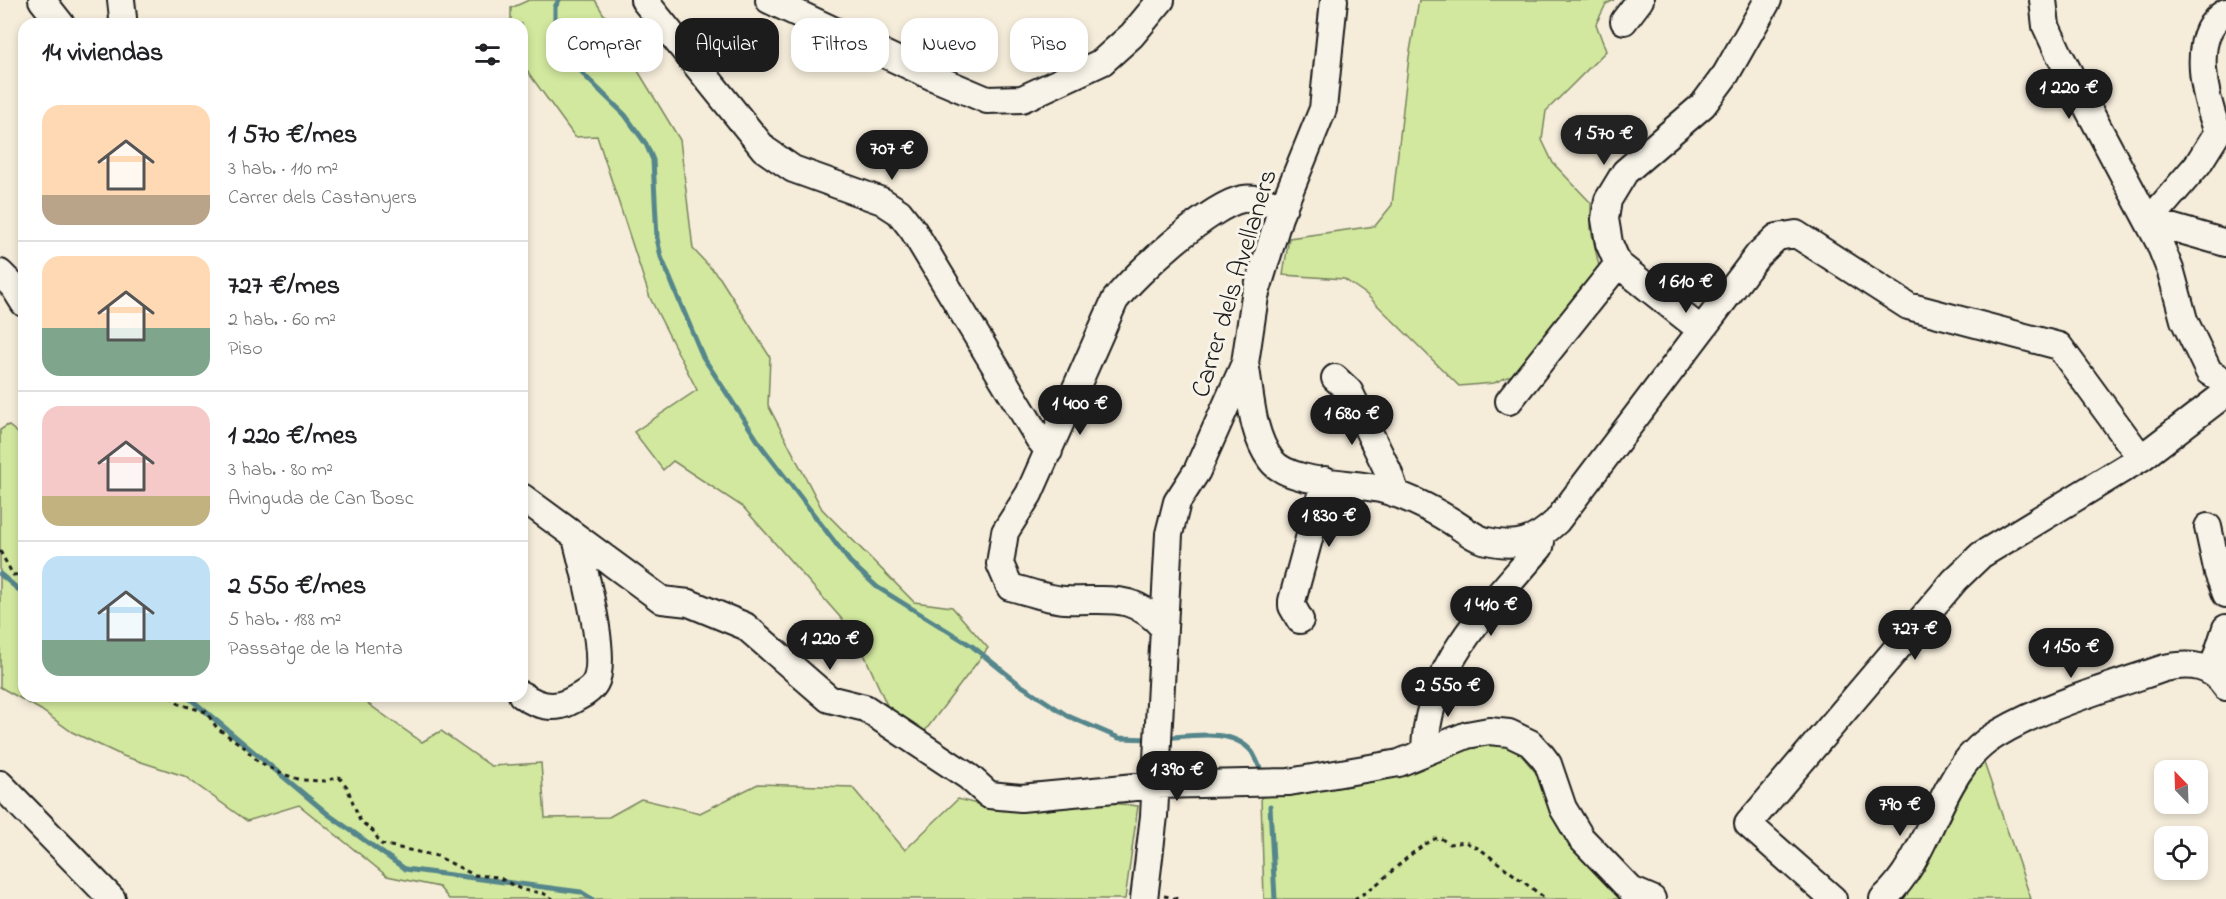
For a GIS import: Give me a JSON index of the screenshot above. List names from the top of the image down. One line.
{"streets":{"street":["Carrer dels Avellaners"]},"north":"top left","page":{"chip":["Comprar","Alquilar","Filtros","Nuevo","Piso"],"heading":"14 viviendas","price":["1 220 €","1 570 €","707 €","1 610 €","1 400 €","1 680 €","1 830 €","1 410 €","727 €","1 220 €","1 150 €","2 550 €","1 390 €","790 €"],"list":[{"name":"1 570 €/mes","note":"3 hab. · 110 m² · Carrer dels Castanyers"},{"name":"727 €/mes","note":"2 hab. · 60 m² · Piso"},{"name":"1 220 €/mes","note":"3 hab. · 80 m² · Avinguda de Can Bosc"},{"name":"2 550 €/mes","note":"5 hab. · 188 m² · Passatge de la Menta"}]}}
